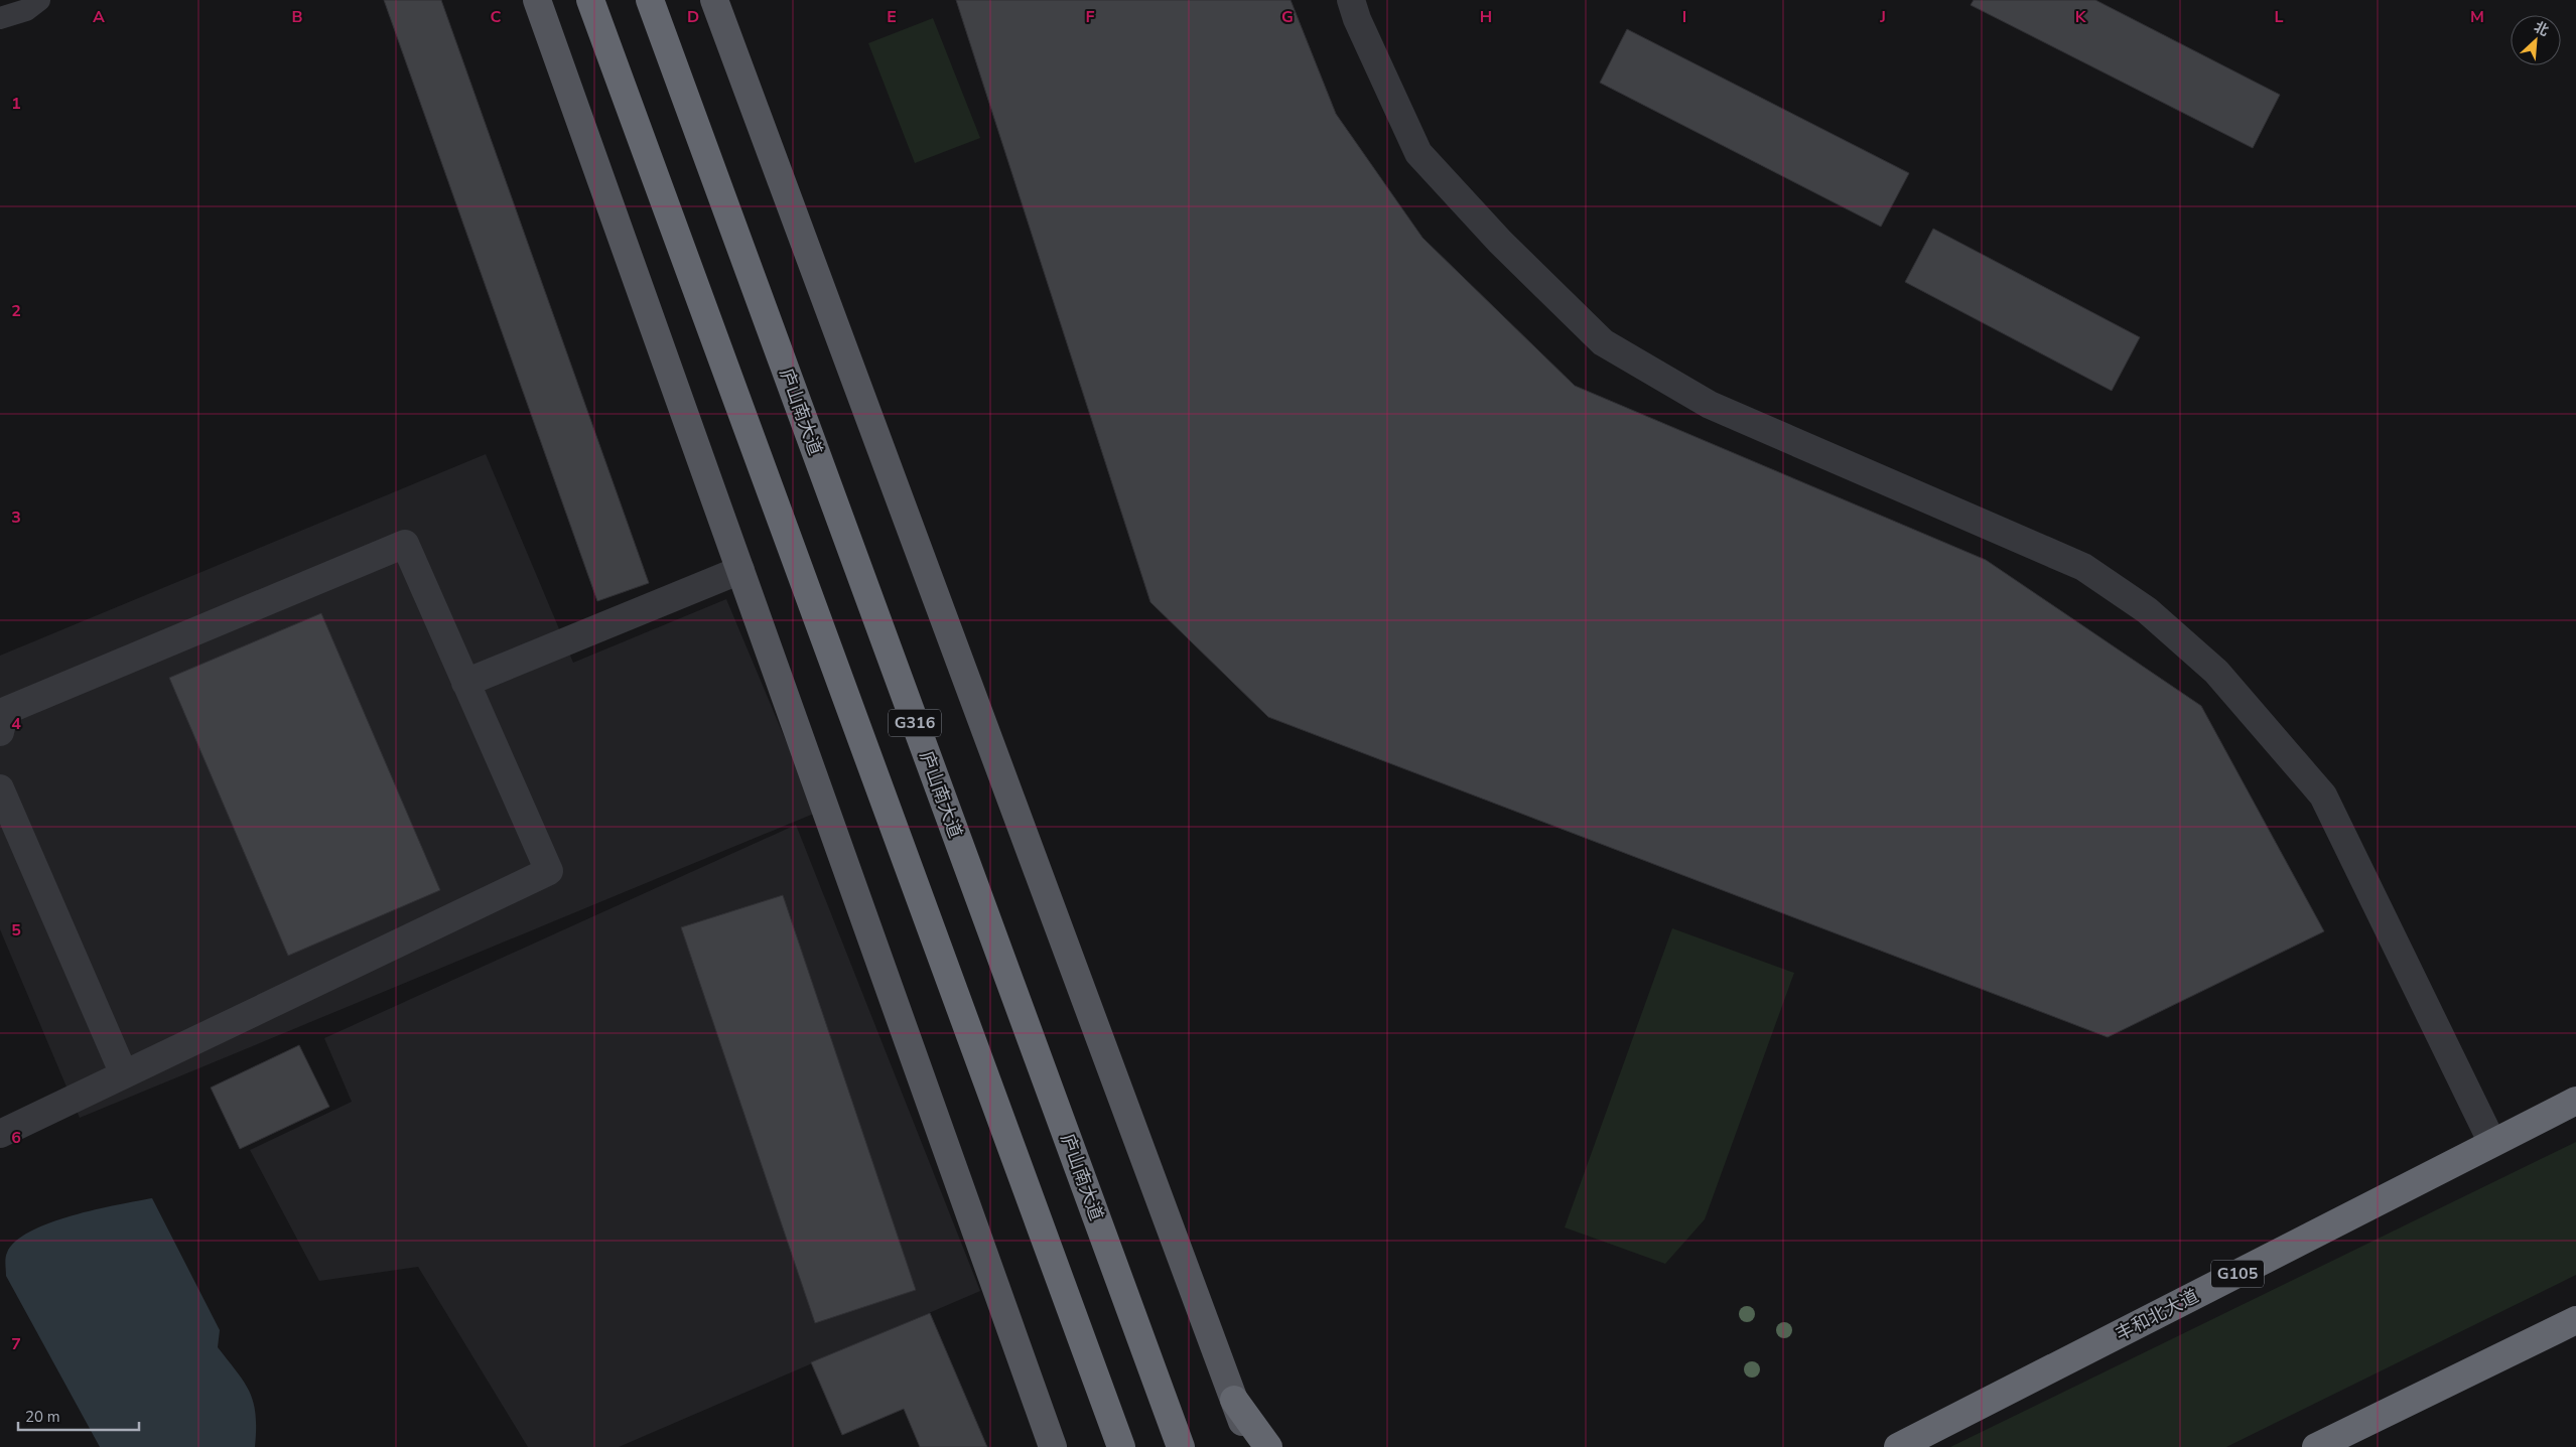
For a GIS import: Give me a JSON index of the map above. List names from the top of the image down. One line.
{"streets":{"highway":["庐山南大道","G316","G105","丰和北大道"]},"scale_bar":"20 m","north":"top right","grid":{"columns":["A","B","C","D","E","F","G","H","I","J","K","L","M"],"rows":["1","2","3","4","5","6","7"]}}
